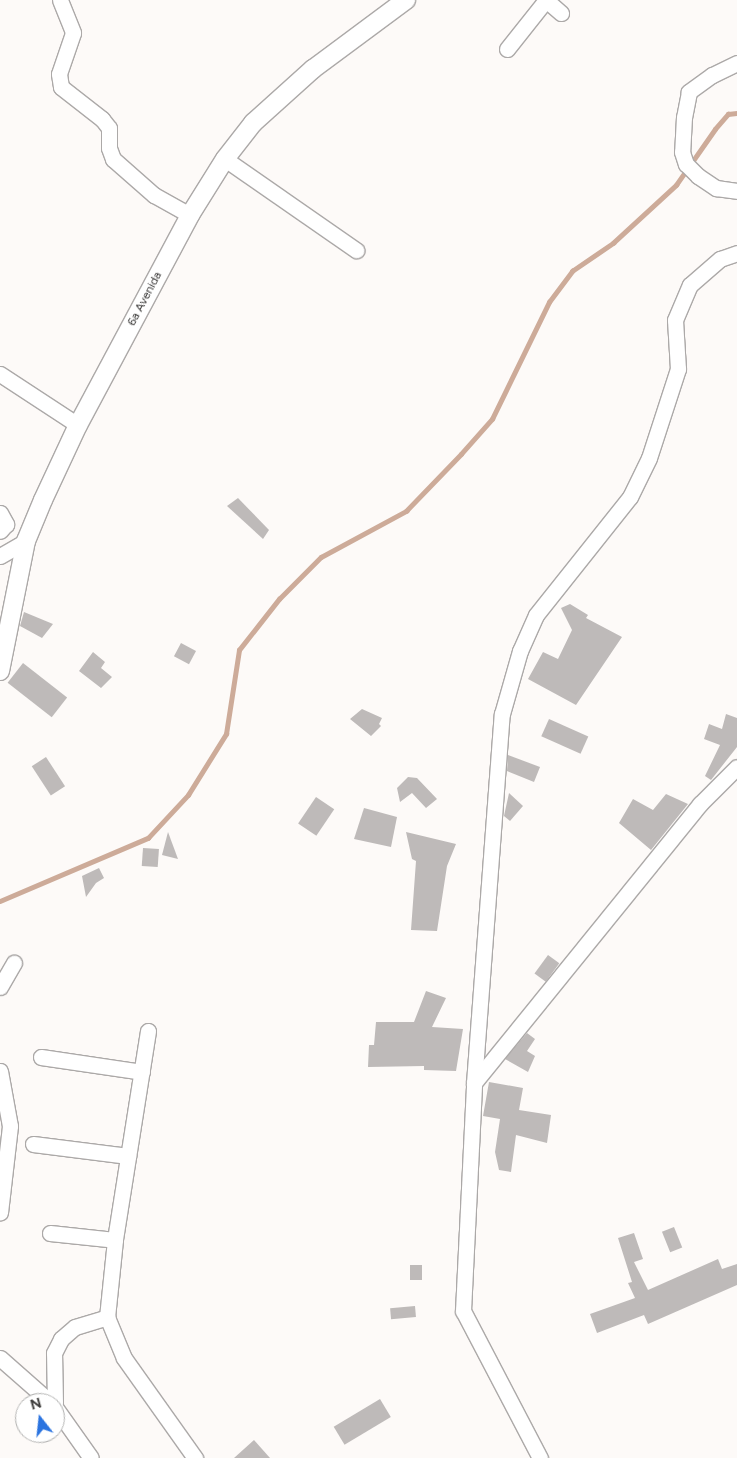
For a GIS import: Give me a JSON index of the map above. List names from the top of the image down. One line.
{"streets":{"street":["6a Avenida"]},"north":"top"}
